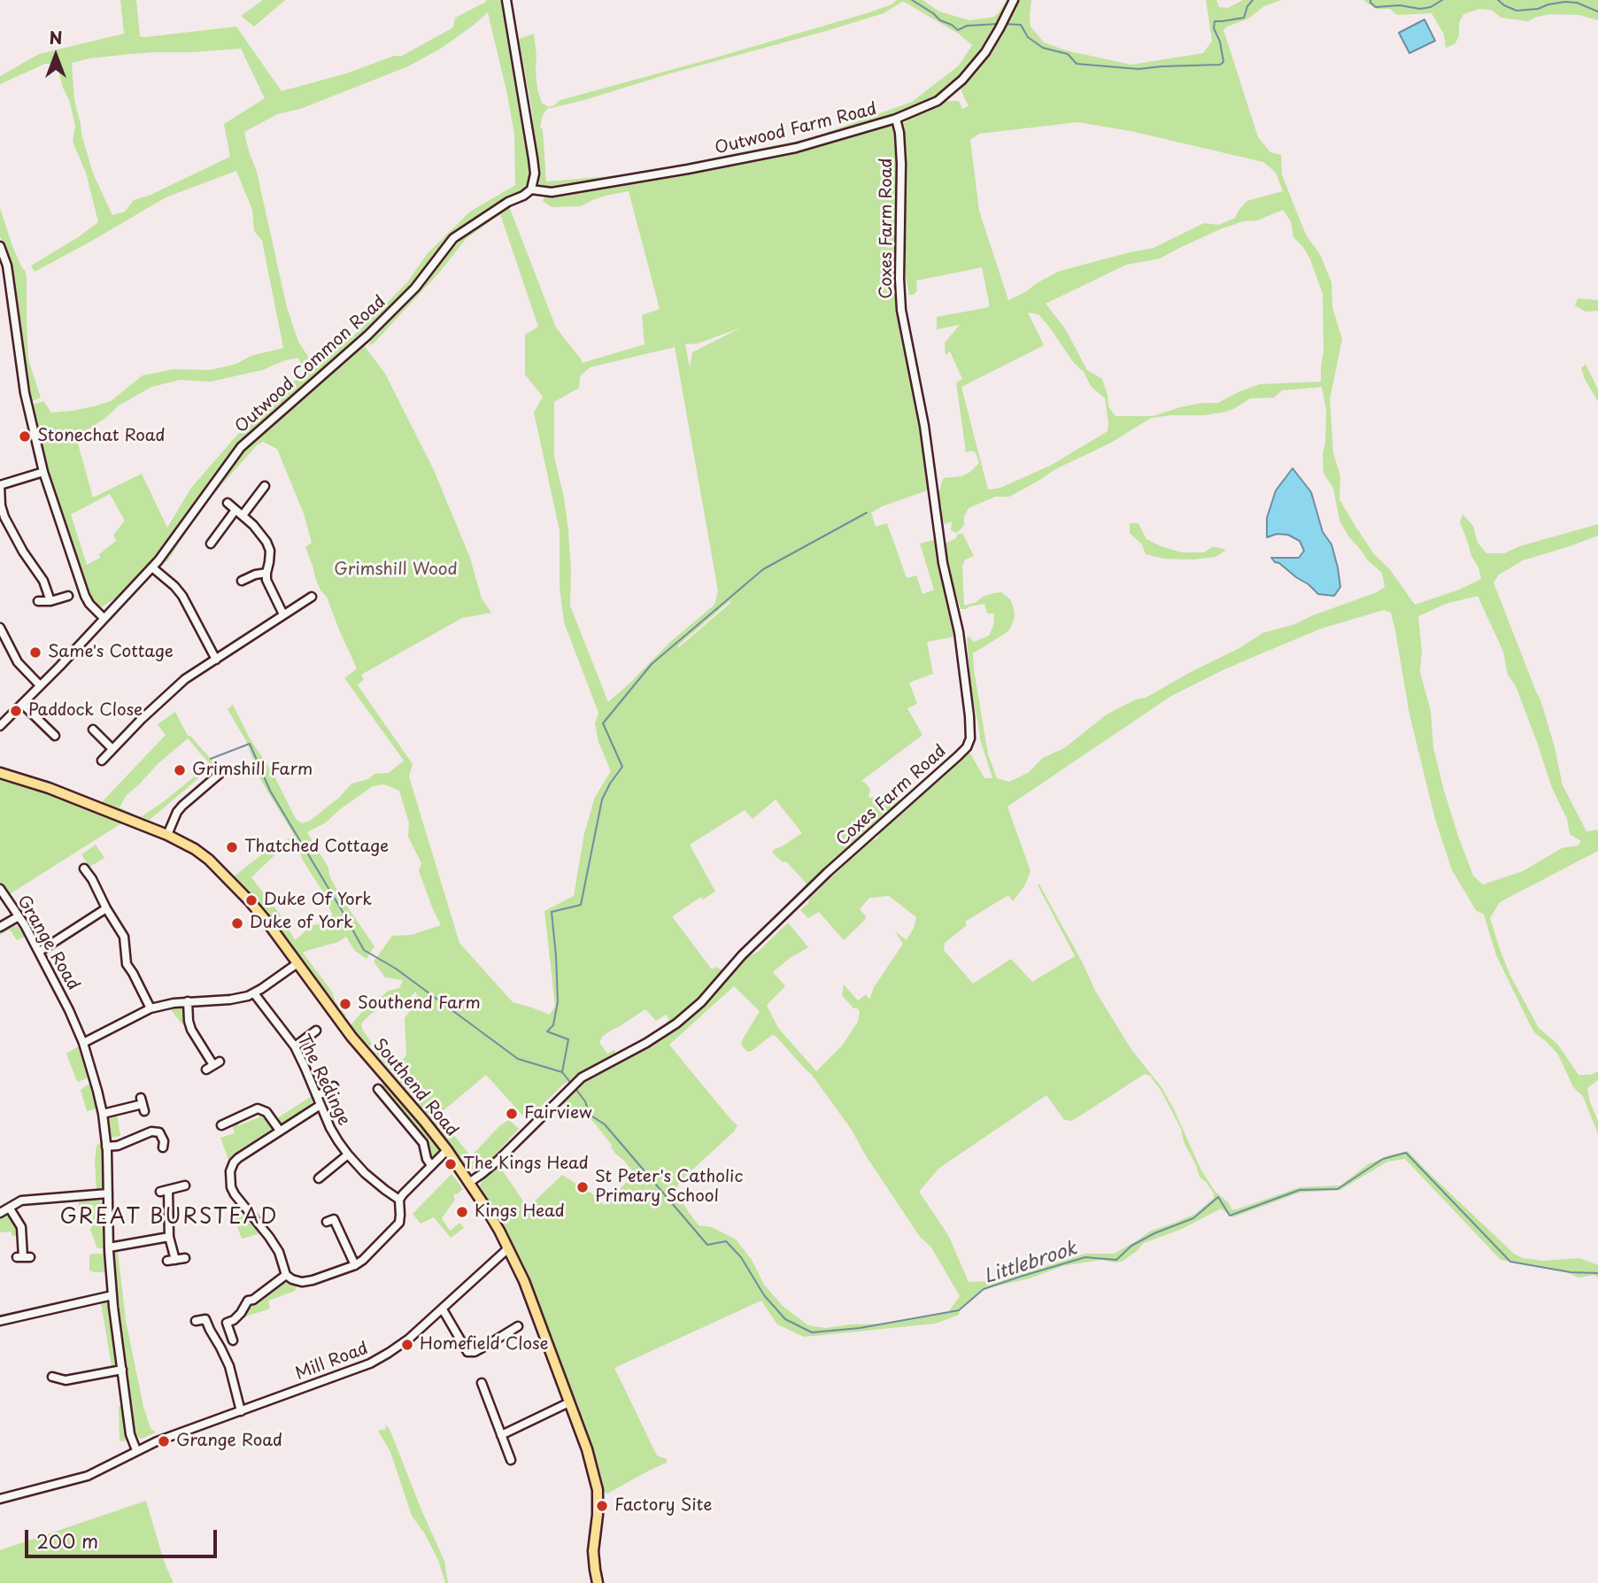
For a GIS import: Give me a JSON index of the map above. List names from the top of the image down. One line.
{"streets":{"main road":["Southend Road"],"street":["Outwood Farm Road","Coxes Farm Road","Outwood Common Road","Grange Road","The Redinge","Mill Road"]},"crossings":[["Outwood Farm Road","Coxes Farm Road"],["Outwood Farm Road","Outwood Common Road"],["Coxes Farm Road","Southend Road"],["Grange Road","Mill Road"],["Southend Road","Mill Road"]],"districts":["GREAT BURSTEAD"],"water":["Littlebrook"],"parks":["Grimshill Wood"],"places":["Stonechat Road","Same's Cottage","Paddock Close","Grimshill Farm","Thatched Cottage","Duke Of York","Duke of York","Southend Farm","Fairview","The Kings Head","St Peter's Catholic Primary School","Kings Head","Homefield Close","Grange Road","Factory Site"],"scale_bar":"200 m","north":"top"}
